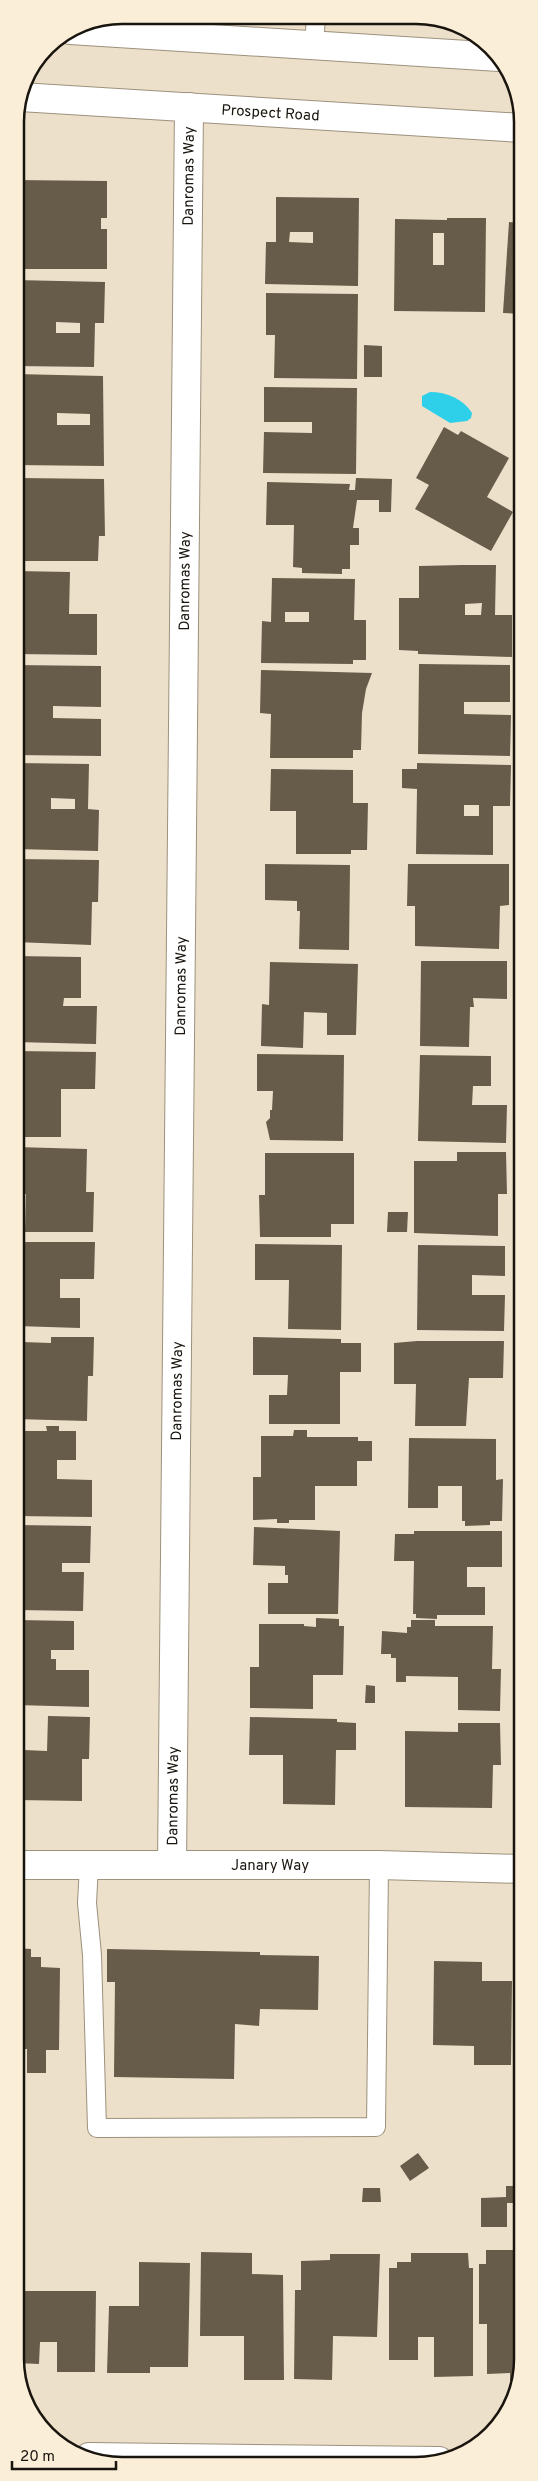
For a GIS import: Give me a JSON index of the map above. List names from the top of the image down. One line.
{"streets":{"street":["Prospect Road","Danromas Way","Janary Way"]},"crossings":[["Prospect Road","Danromas Way"],["Danromas Way","Janary Way"]],"scale_bar":"20 m"}
